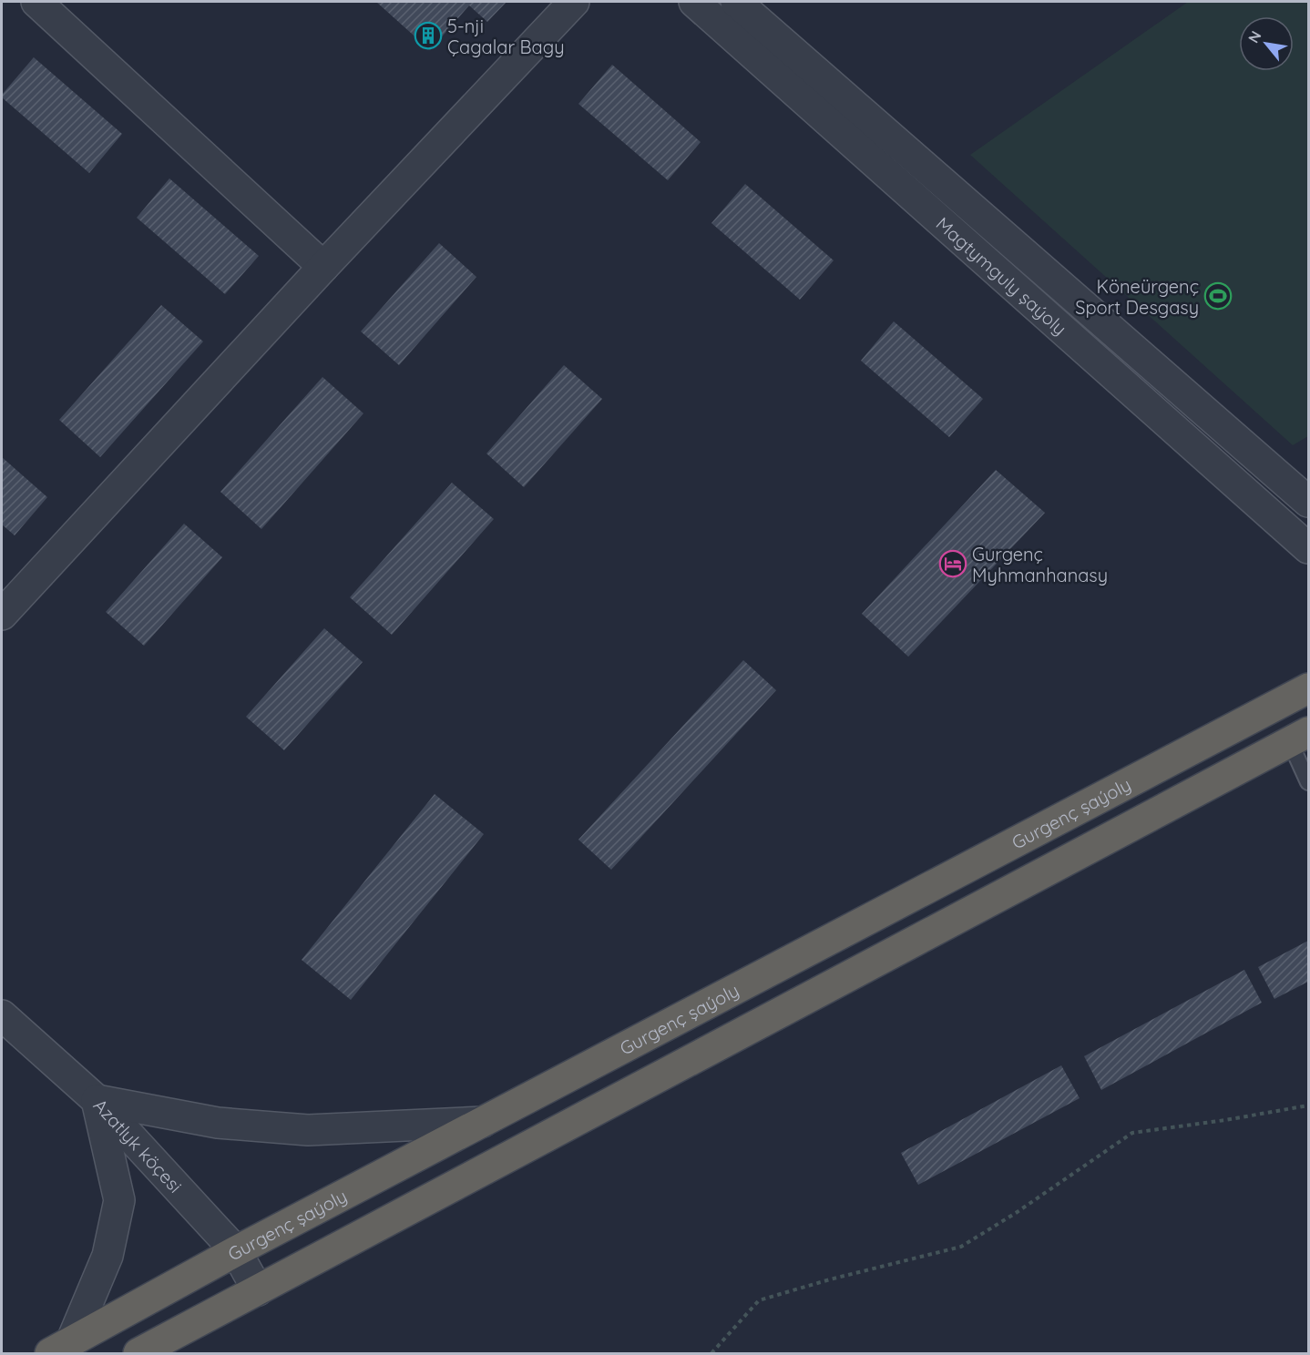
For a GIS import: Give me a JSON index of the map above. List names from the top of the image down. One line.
{"streets":{"highway":["Gurgenç şaýoly"],"street":["Magtymguly şaýoly","Azatlyk köçesi"]},"crossings":[["Gurgenç şaýoly","Azatlyk köçesi"]],"places":{"building":["5-nji Çagalar Bagy"],"sports":["Köneürgenç Sport Desgasy"],"hotel":["Gurgenç Myhmanhanasy"]},"north":"top left"}
